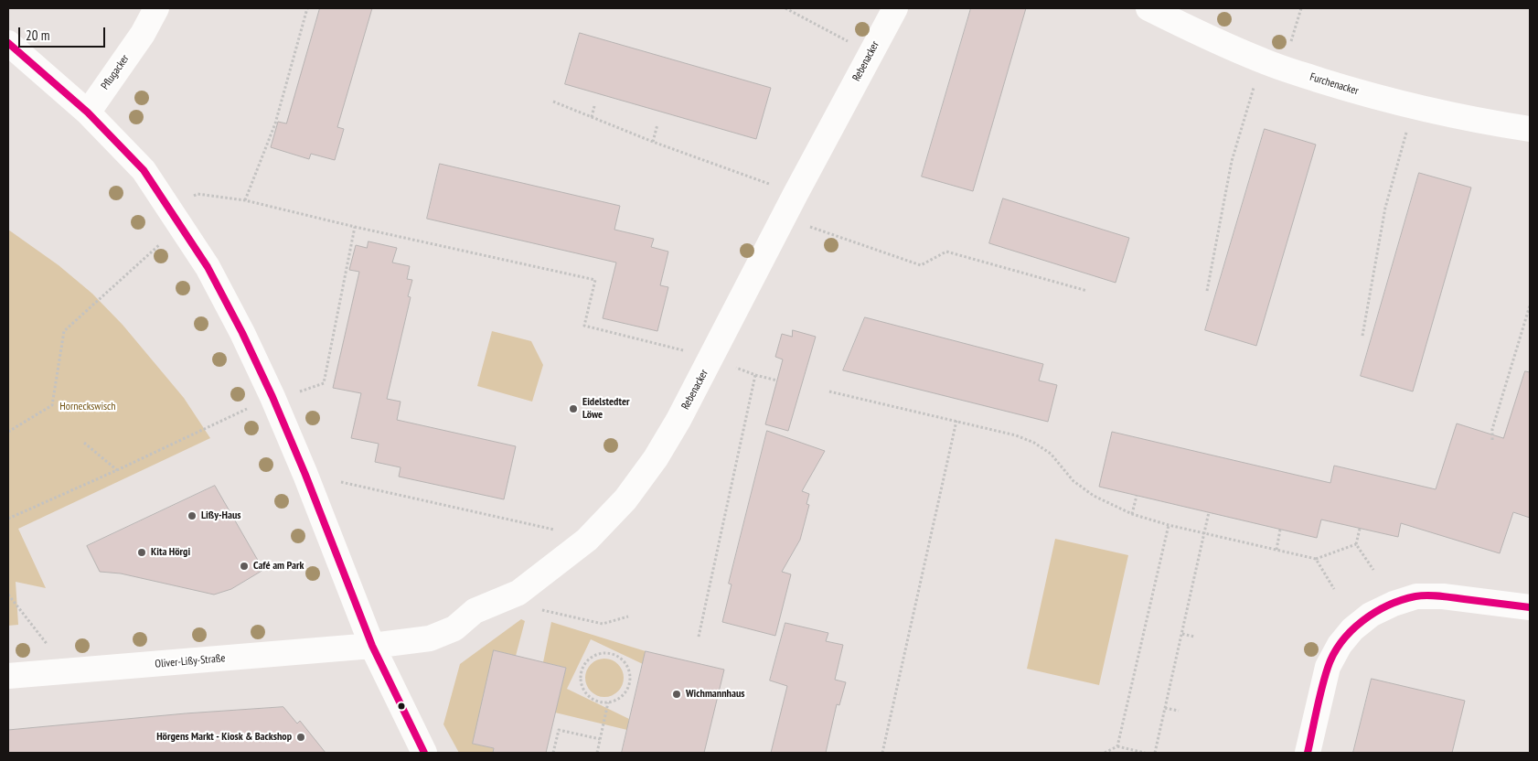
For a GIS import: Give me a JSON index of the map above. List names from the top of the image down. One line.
{"streets":{"street":["Rebenacker","Pflugacker","Furchenacker","Oliver-Lißy-Straße"]},"crossings":[["Rebenacker","Oliver-Lißy-Straße"]],"parks":["Horneckswisch"],"places":["Eidelstedter Löwe","Lißy-Haus","Kita Hörgi","Café am Park","Wichmannhaus","Hörgens Markt - Kiosk & Backshop"],"scale_bar":"20 m"}
